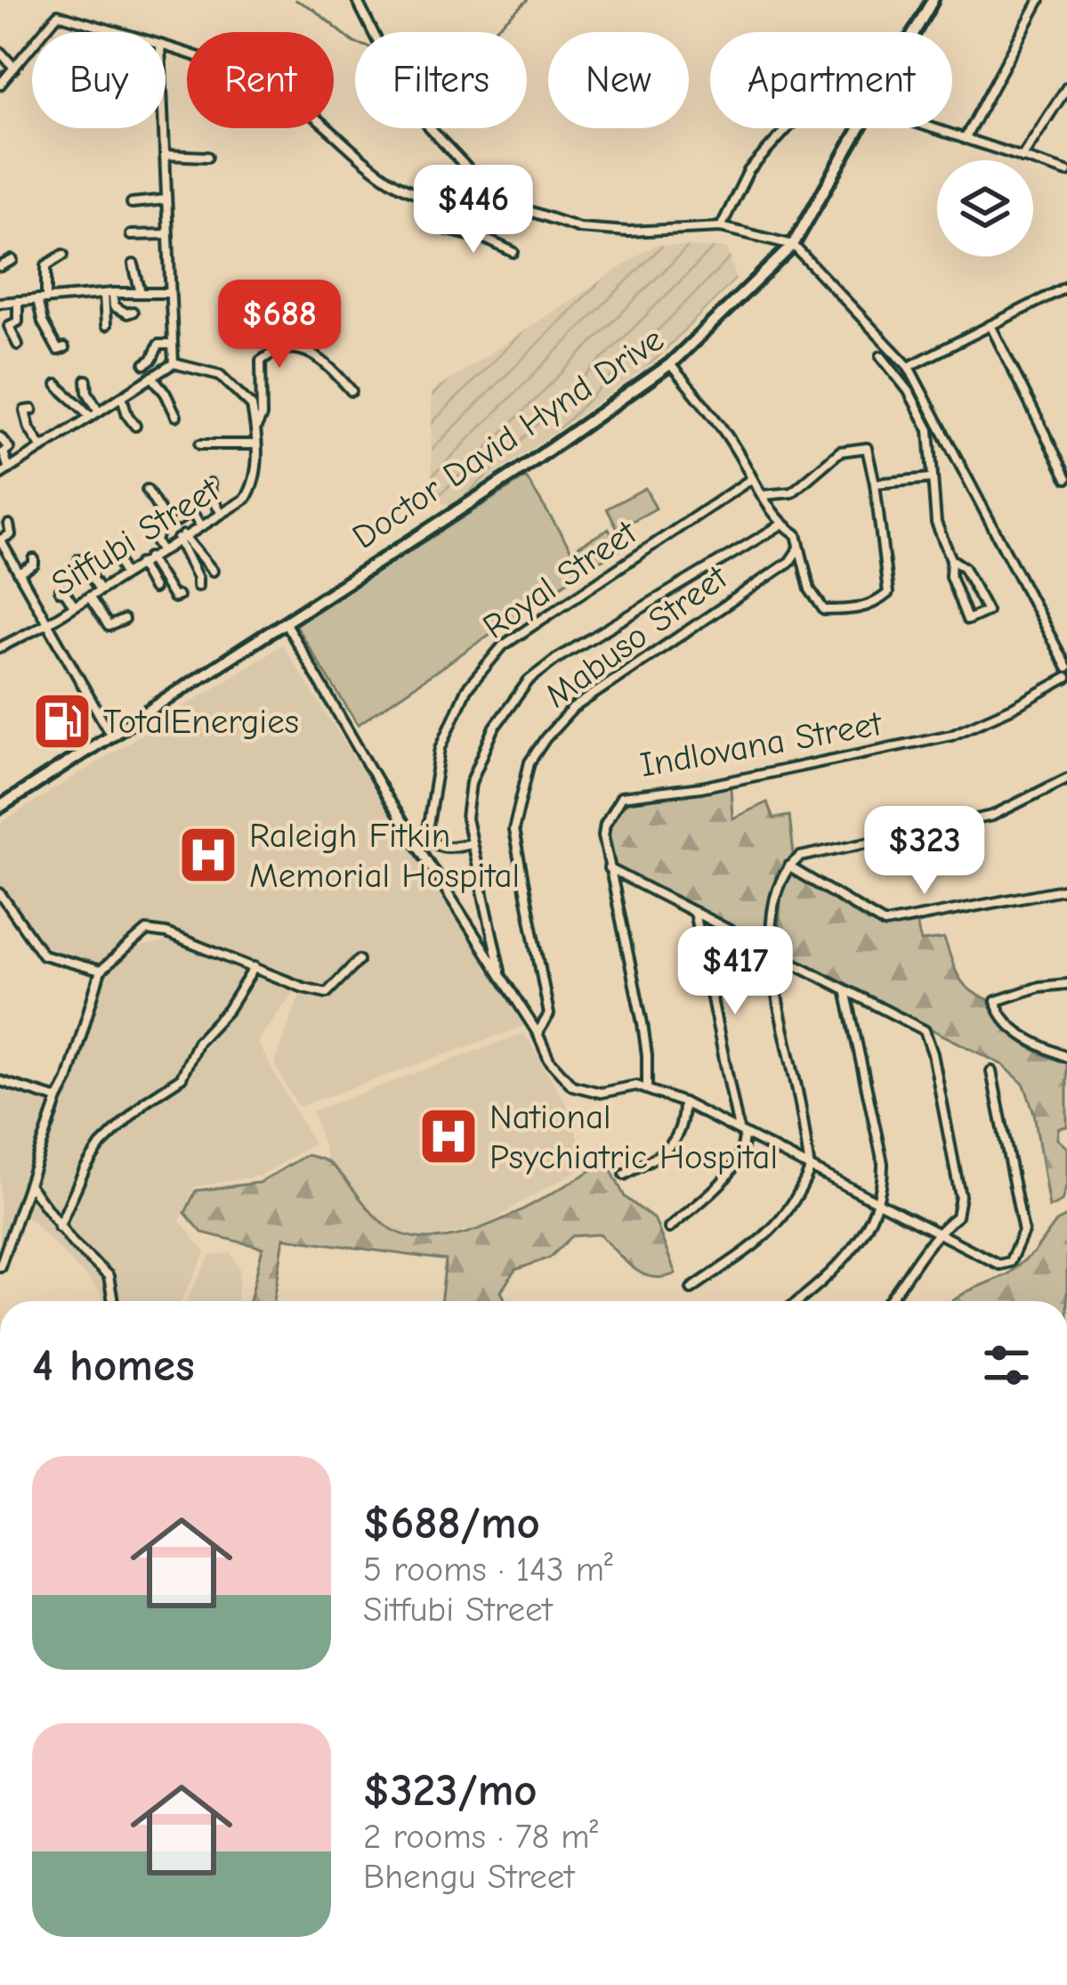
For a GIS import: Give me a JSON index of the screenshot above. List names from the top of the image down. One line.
{"streets":{"main road":["Doctor David Hynd Drive"],"street":["Sitfubi Street","Royal Street","Mabuso Street","Indlovana Street"]},"places":{"fuel station":["TotalEnergies"],"hospital":["Raleigh Fitkin Memorial Hospital","National Psychiatric Hospital"]},"page":{"chip":["Buy","Rent","Filters","New","Apartment"],"price":["$446","$688","$323","$417"],"heading":"4 homes","list":[{"name":"$688/mo","note":"5 rooms · 143 m² · Sitfubi Street"},{"name":"$323/mo","note":"2 rooms · 78 m² · Bhengu Street"}]}}
